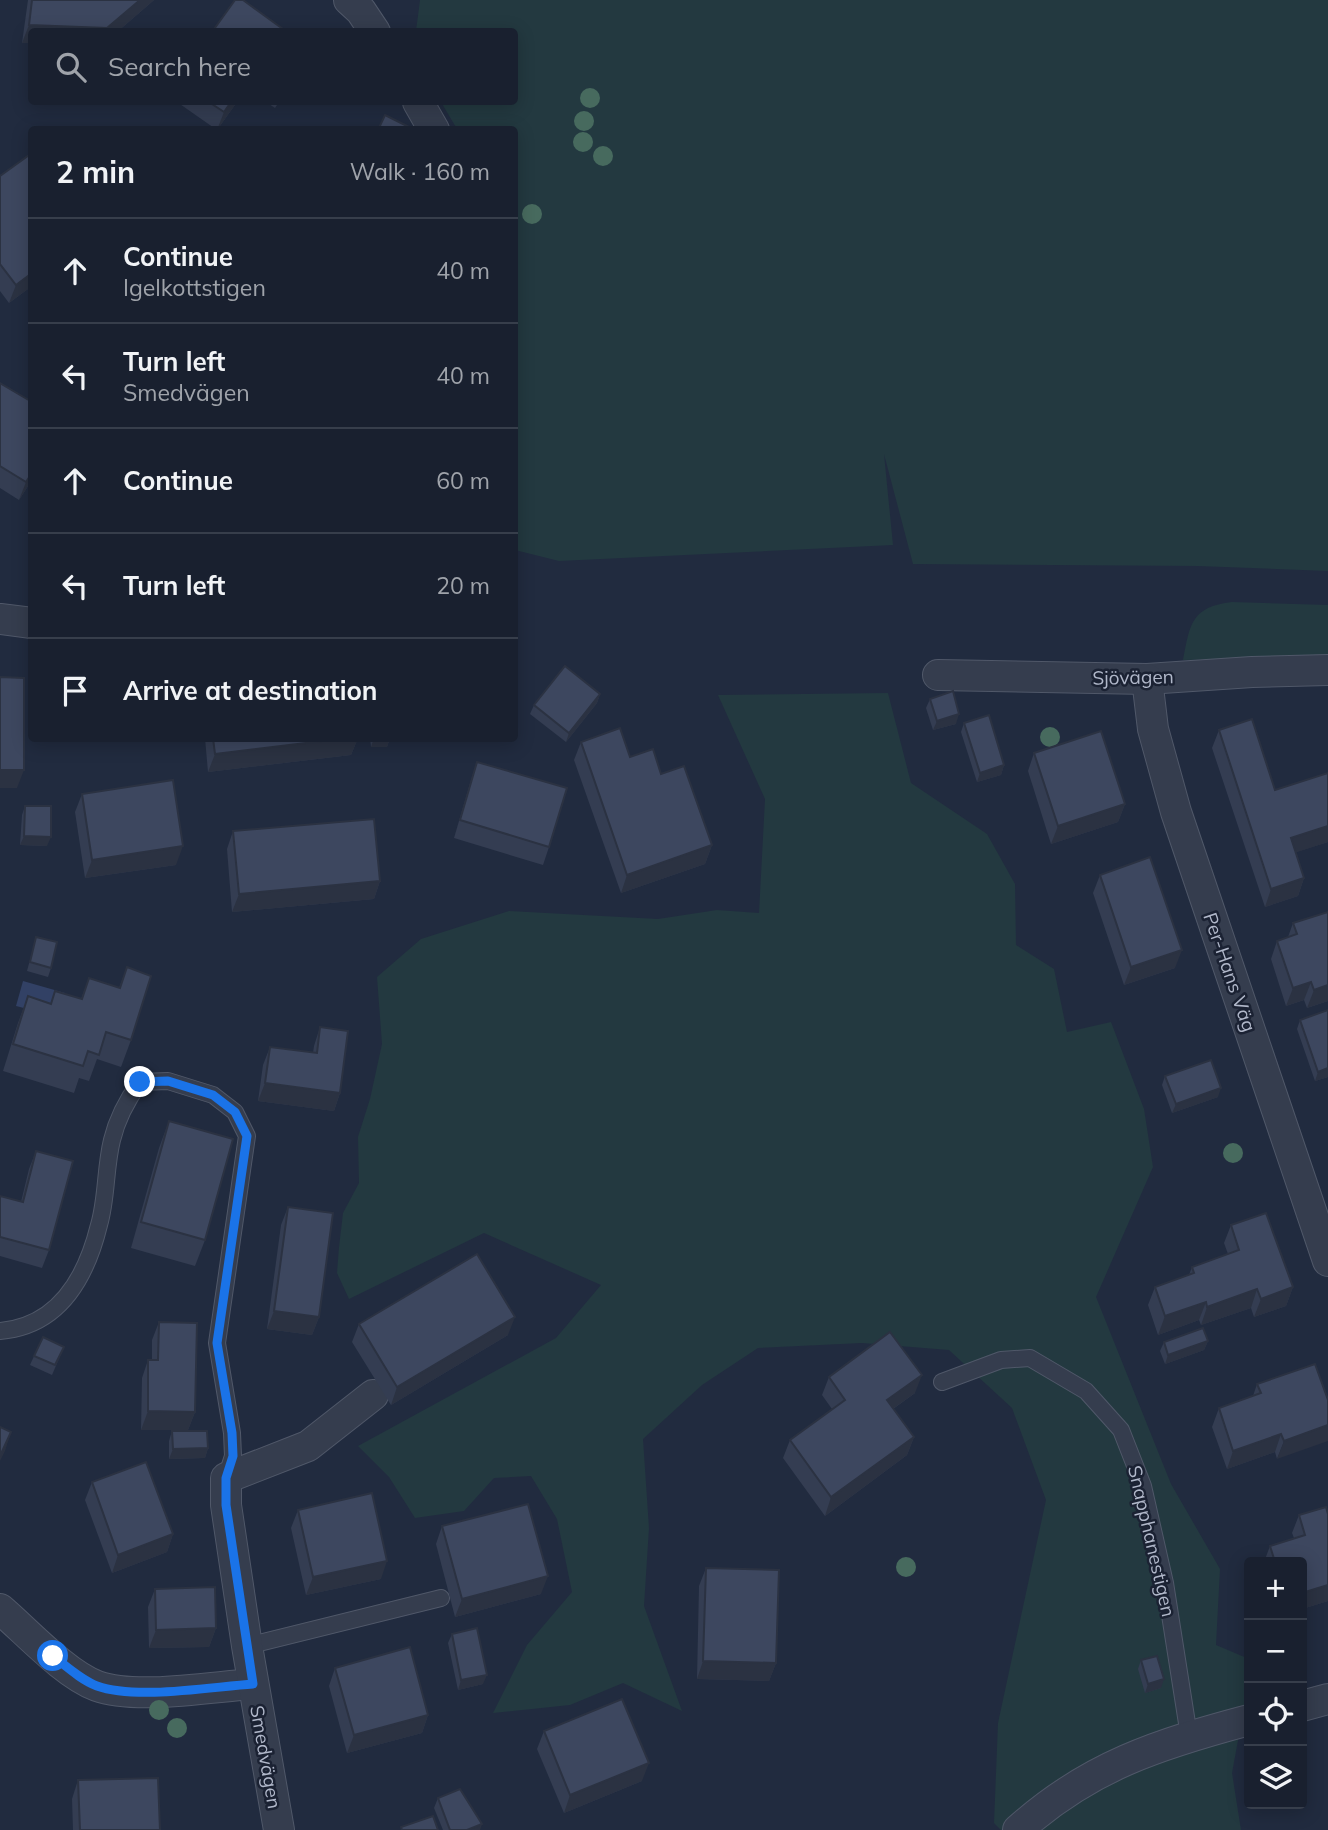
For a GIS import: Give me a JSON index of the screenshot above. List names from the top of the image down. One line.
{"streets":{"street":["Sjövägen","Per-Hans Väg","Smedvägen"],"lane":["Snapphanestigen"]},"crossings":[["Sjövägen","Per-Hans Väg"]],"page":{"search":"Search here","heading":["2 min","Walk · 160 m"],"list":[["Continue","Igelkottstigen","40 m"],["Turn left","Smedvägen","40 m"],["Continue","60 m"],["Turn left","20 m"],"Arrive at destination"],"map_buttons":["+","−"]}}
